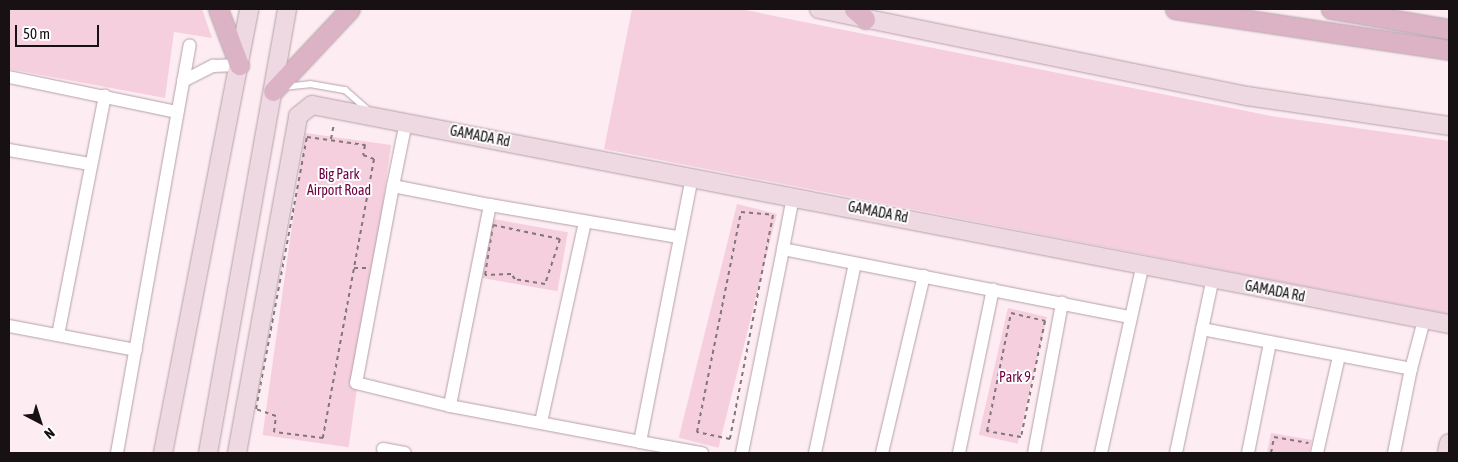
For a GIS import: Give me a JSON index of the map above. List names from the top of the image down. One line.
{"streets":{"street":["GAMADA Rd"]},"parks":["Big Park Airport Road","Park 9"],"scale_bar":"50 m","north":"bottom right"}
